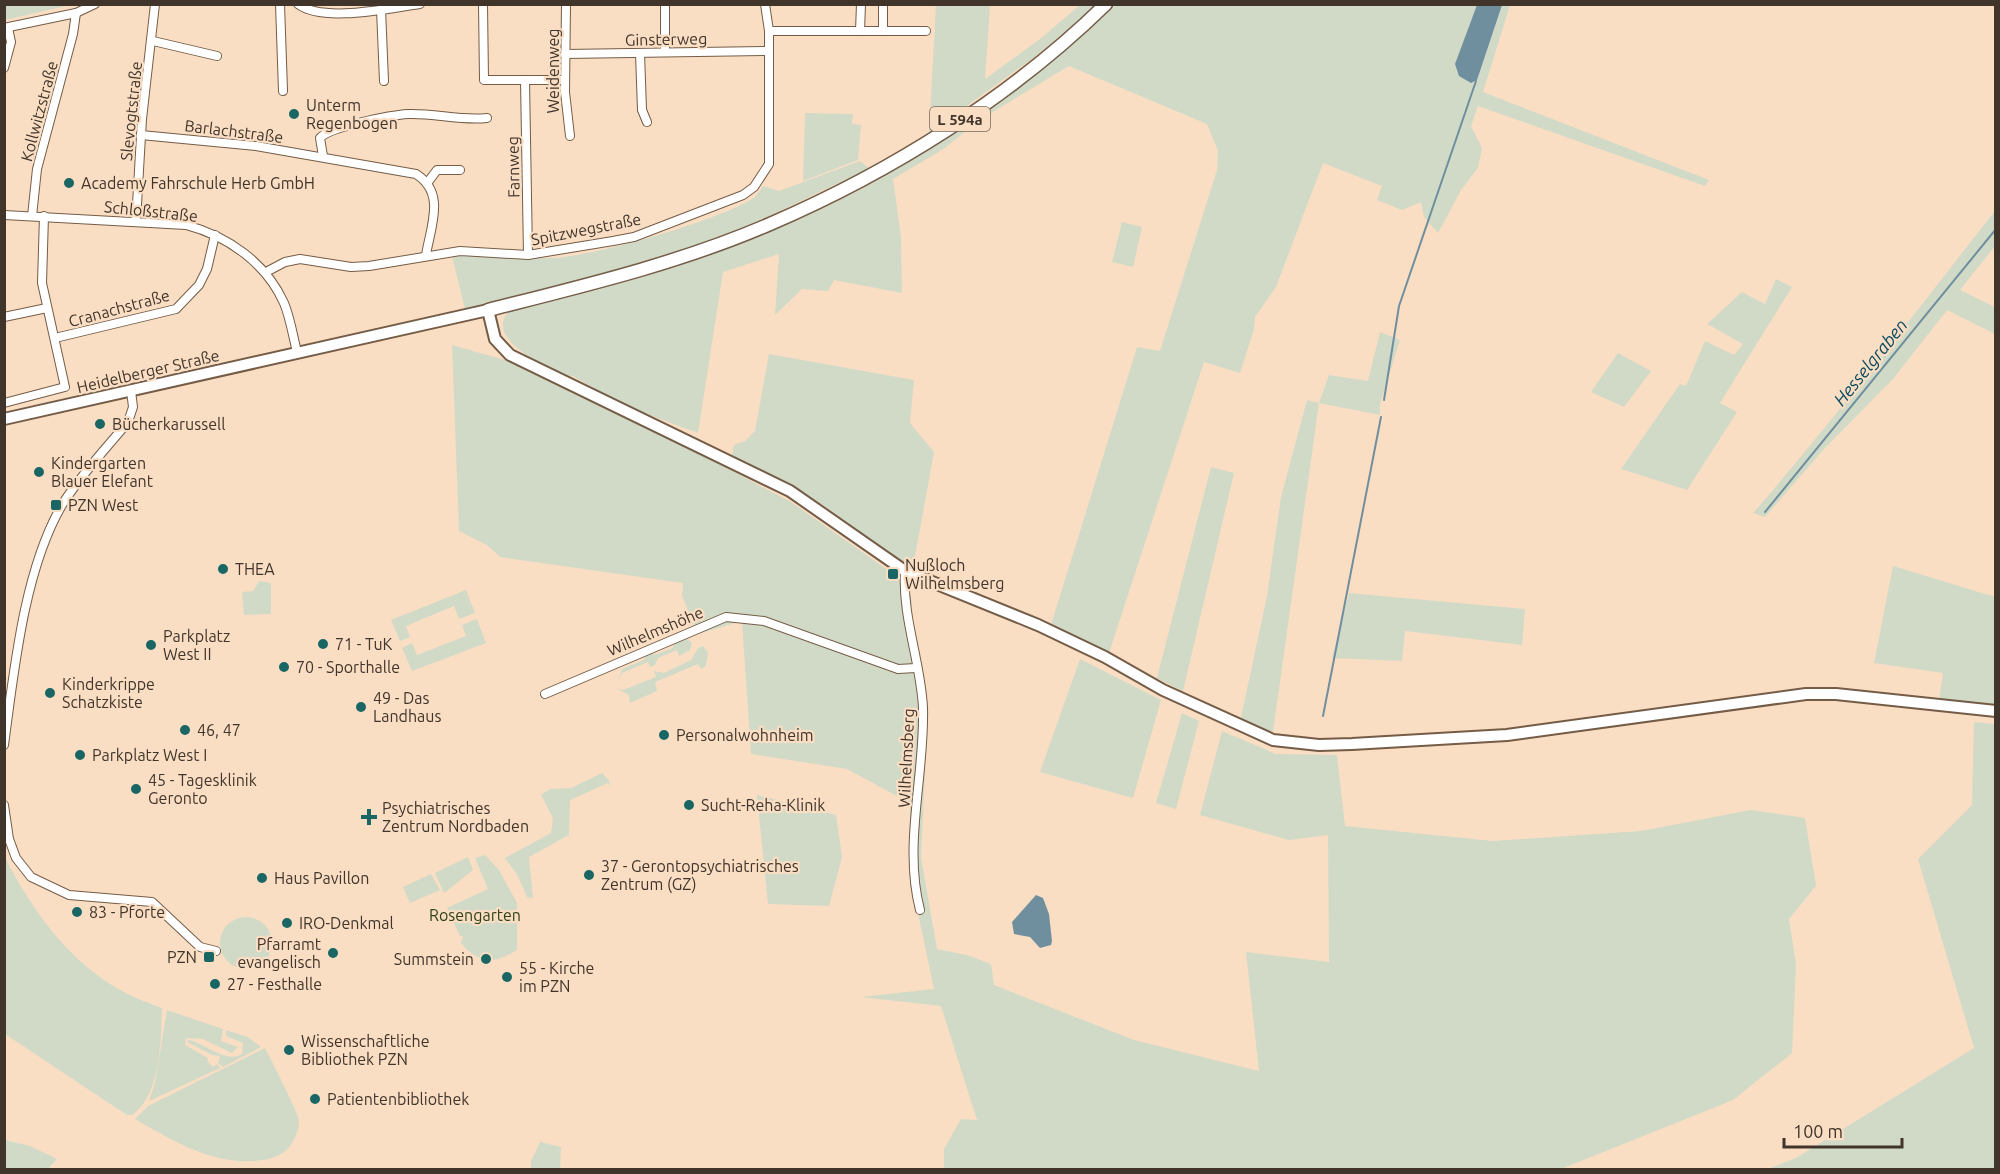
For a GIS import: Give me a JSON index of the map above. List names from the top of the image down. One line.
{"streets":{"main road":["L 594a","Heidelberger Straße"],"street":["Ginsterweg","Weidenweg","Kollwitzstraße","Slevogtstraße","Barlachstraße","Farnweg","Schloßstraße","Spitzwegstraße","Cranachstraße","Wilhelmshöhe","Wilhelmsberg"]},"crossings":[["Ginsterweg","Weidenweg"],["Ginsterweg","Spitzwegstraße"],["Kollwitzstraße","Schloßstraße"],["Slevogtstraße","Barlachstraße"],["Slevogtstraße","Schloßstraße"],["L 594a","Heidelberger Straße"],["Farnweg","Spitzwegstraße"],["Schloßstraße","Spitzwegstraße"],["Schloßstraße","Cranachstraße"],["Schloßstraße","Heidelberger Straße"],["Cranachstraße","Heidelberger Straße"],["Wilhelmshöhe","Wilhelmsberg"]],"water":["Hesselgraben"],"parks":["Rosengarten"],"places":{"other":["Unterm Regenbogen","Academy Fahrschule Herb GmbH","Bücherkarussell","Kindergarten Blauer Elefant","THEA","71 - TuK","Parkplatz West II","70 - Sporthalle","Kinderkrippe Schatzkiste","49 - Das Landhaus","46, 47","Personalwohnheim","Parkplatz West I","45 - Tagesklinik Geronto","Sucht-Reha-Klinik","37 - Gerontopsychiatrisches Zentrum (GZ)","Haus Pavillon","83 - Pforte","IRO-Denkmal","Pfarramt evangelisch","Summstein","55 - Kirche im PZN","27 - Festhalle","Wissenschaftliche Bibliothek PZN","Patientenbibliothek"],"transit":["PZN West","Nußloch Wilhelmsberg","PZN"],"health":["Psychiatrisches Zentrum Nordbaden"]},"scale_bar":"100 m"}
